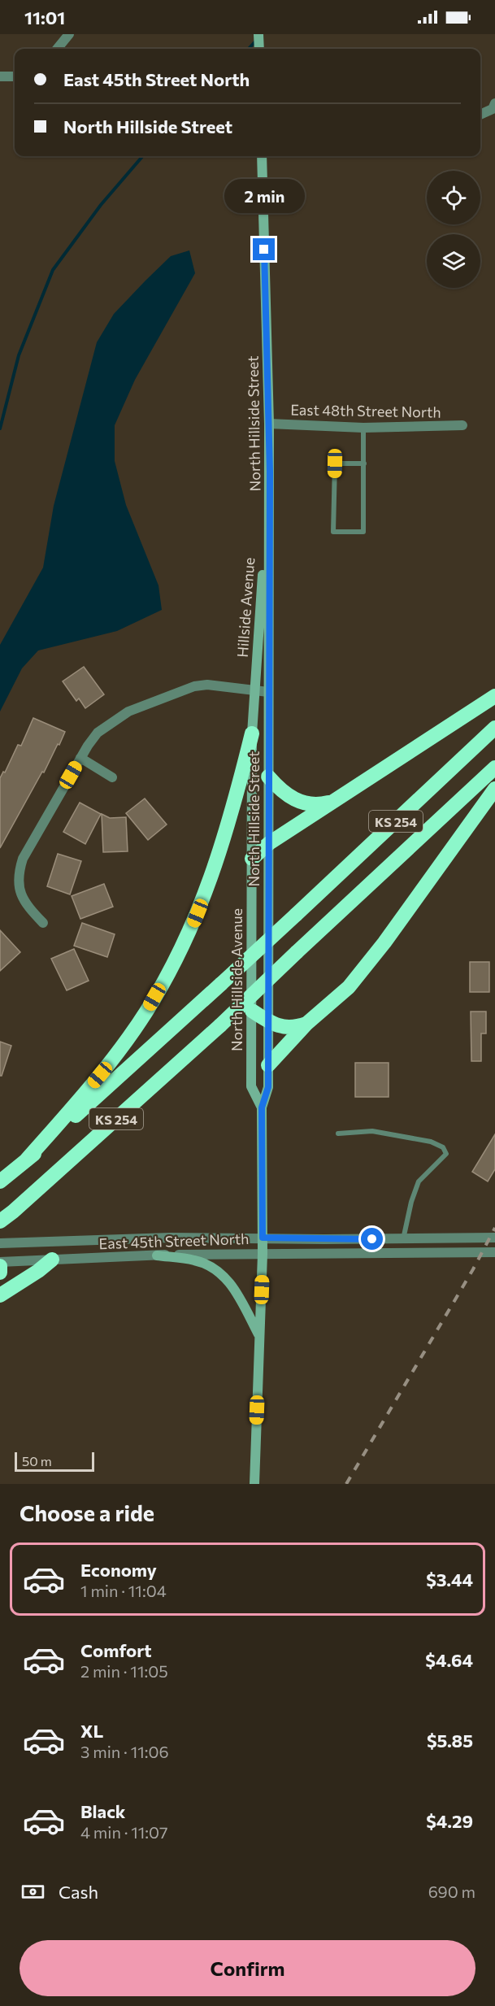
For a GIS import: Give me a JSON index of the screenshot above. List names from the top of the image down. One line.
{"streets":{"highway":["KS 254"],"main road":["North Hillside Street","Hillside Avenue","North Hillside Avenue"],"street":["East 48th Street North","East 45th Street North"]},"crossings":[["East 48th Street North","North Hillside Street"],["North Hillside Street","Hillside Avenue"],["North Hillside Street","North Hillside Avenue"],["North Hillside Street","East 45th Street North"],["Hillside Avenue","North Hillside Avenue"]],"scale_bar":"50 m","page":{"status":"11:01","banner":["East 45th Street North","North Hillside Street"],"bubble":"2 min","scale":"50 m","heading":"Choose a ride","list":[{"name":"Economy","note":"1 min · 11:04","value":"$3.44"},{"name":"Comfort","note":"2 min · 11:05","value":"$4.64"},{"name":"XL","note":"3 min · 11:06","value":"$5.85"},{"name":"Black","note":"4 min · 11:07","value":"$4.29"}],"pay":["Cash","690 m"],"buttons":"Confirm"}}
